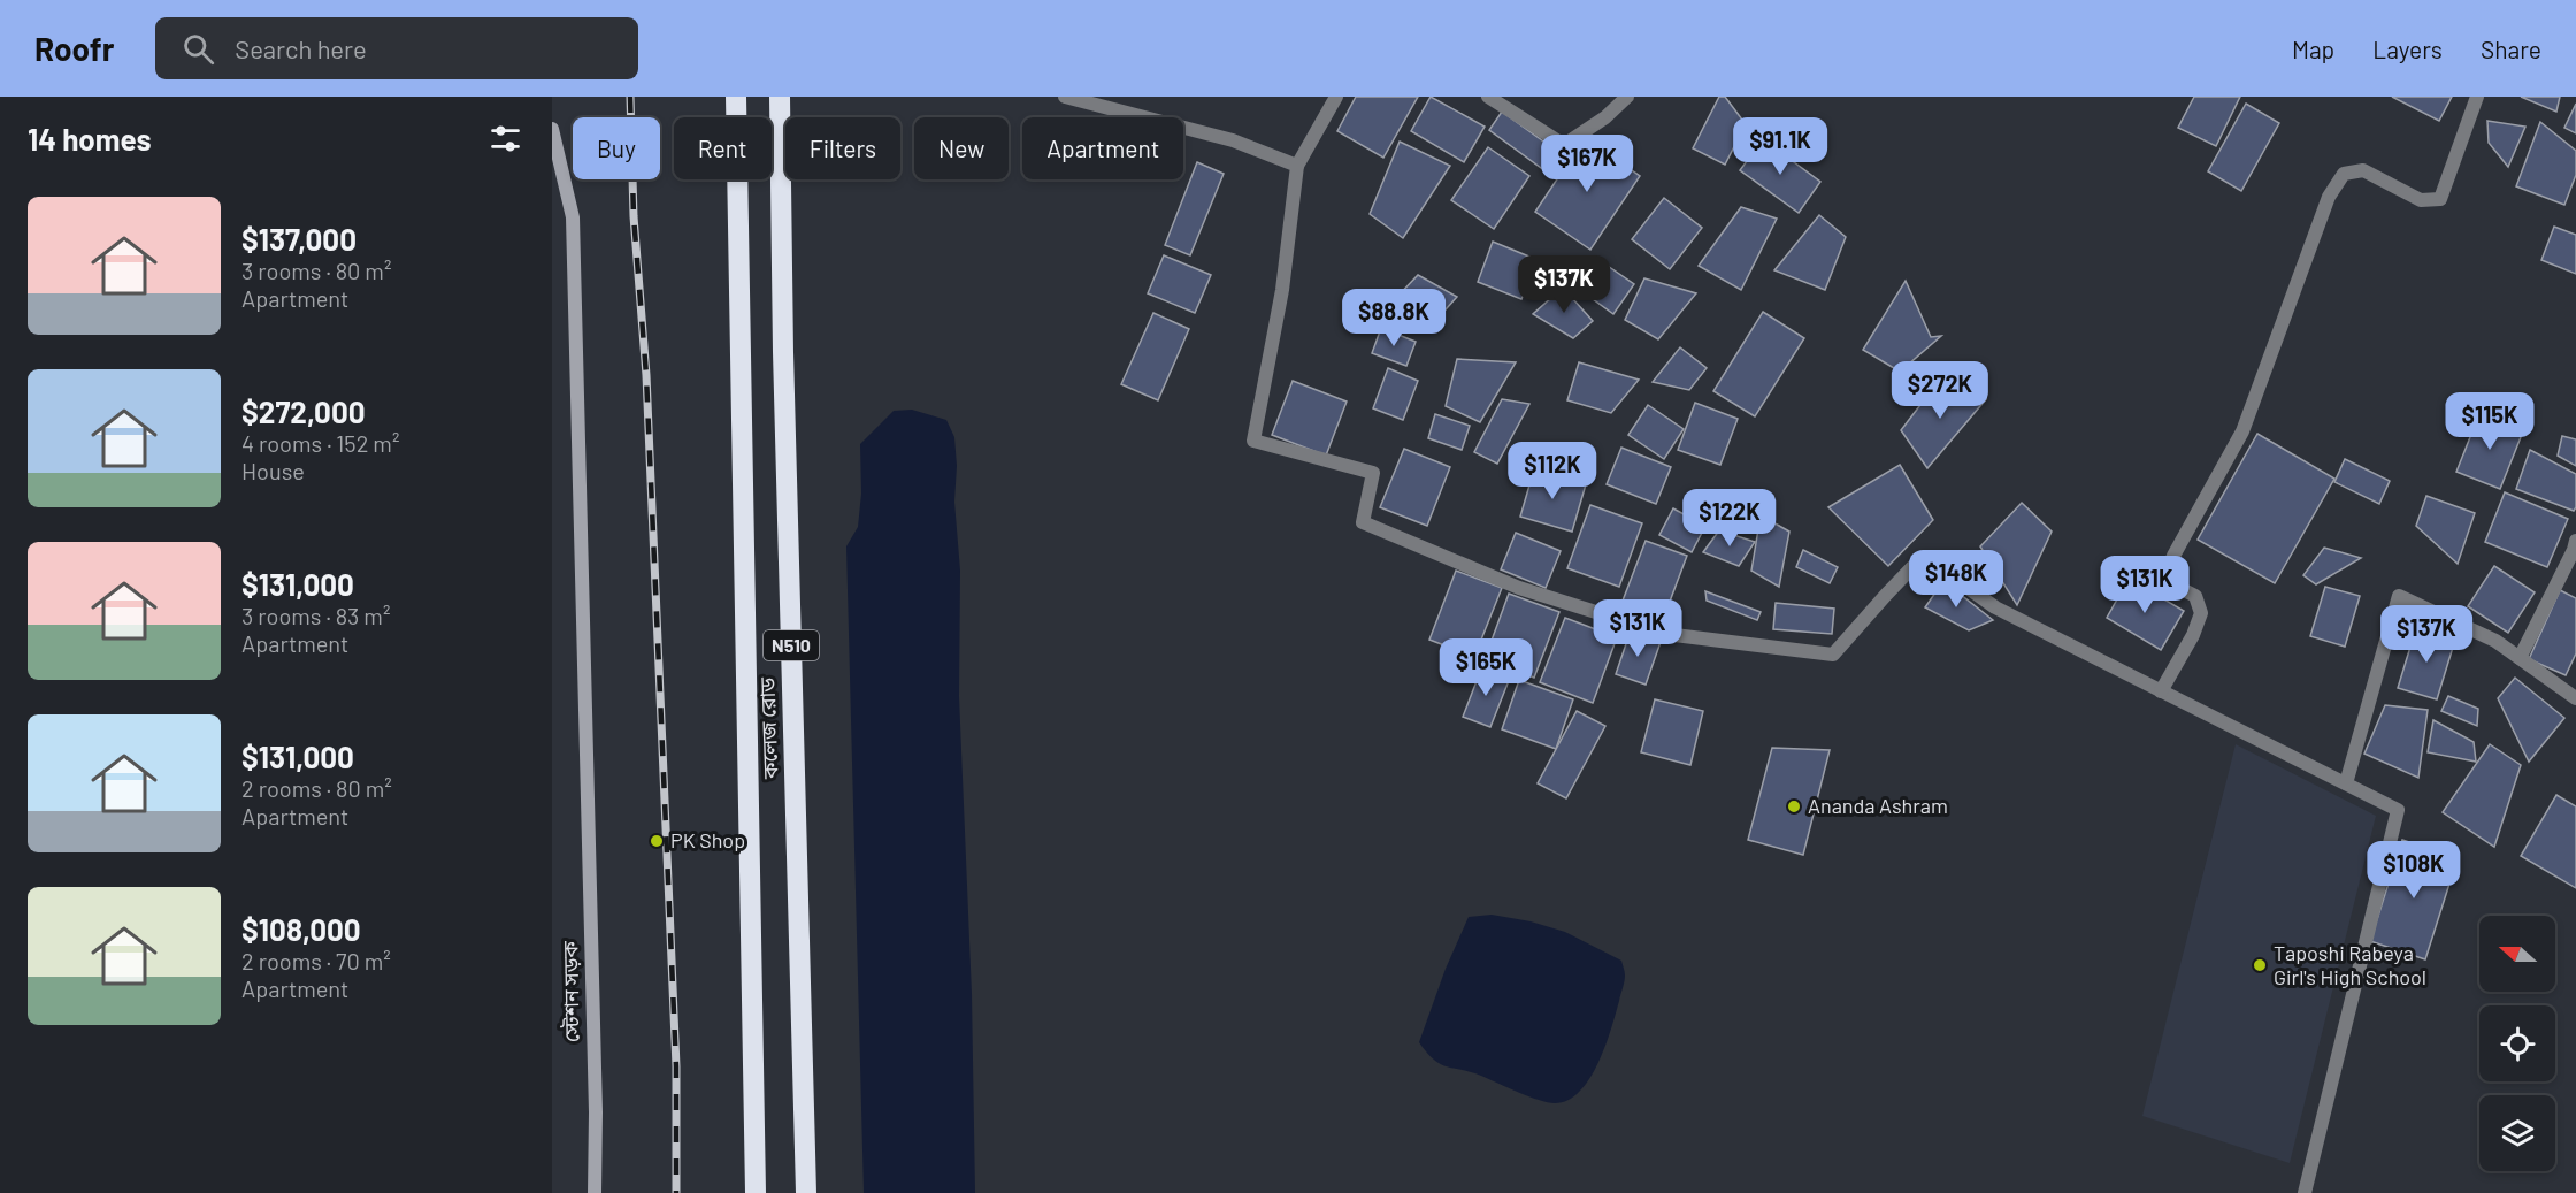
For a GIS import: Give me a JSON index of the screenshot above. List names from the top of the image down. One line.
{"streets":{"highway":["N510","কলেজ রোড"],"street":["স্টেশন সড়ক"]},"places":["Ananda Ashram","PK Shop","Taposhi Rabeya Girl's High School"],"north":"left","page":{"header":"Roofr","search":"Search here","nav":["Map","Layers","Share"],"heading":"14 homes","price":["$91.1K","$167K","$137K","$88.8K","$272K","$115K","$112K","$122K","$148K","$131K","$131K","$137K","$165K","$108K"],"chip":["Buy","Rent","Filters","New","Apartment"],"list":[{"name":"$137,000","note":"3 rooms · 80 m² · Apartment"},{"name":"$272,000","note":"4 rooms · 152 m² · House"},{"name":"$131,000","note":"3 rooms · 83 m² · Apartment"},{"name":"$131,000","note":"2 rooms · 80 m² · Apartment"},{"name":"$108,000","note":"2 rooms · 70 m² · Apartment"}]}}
